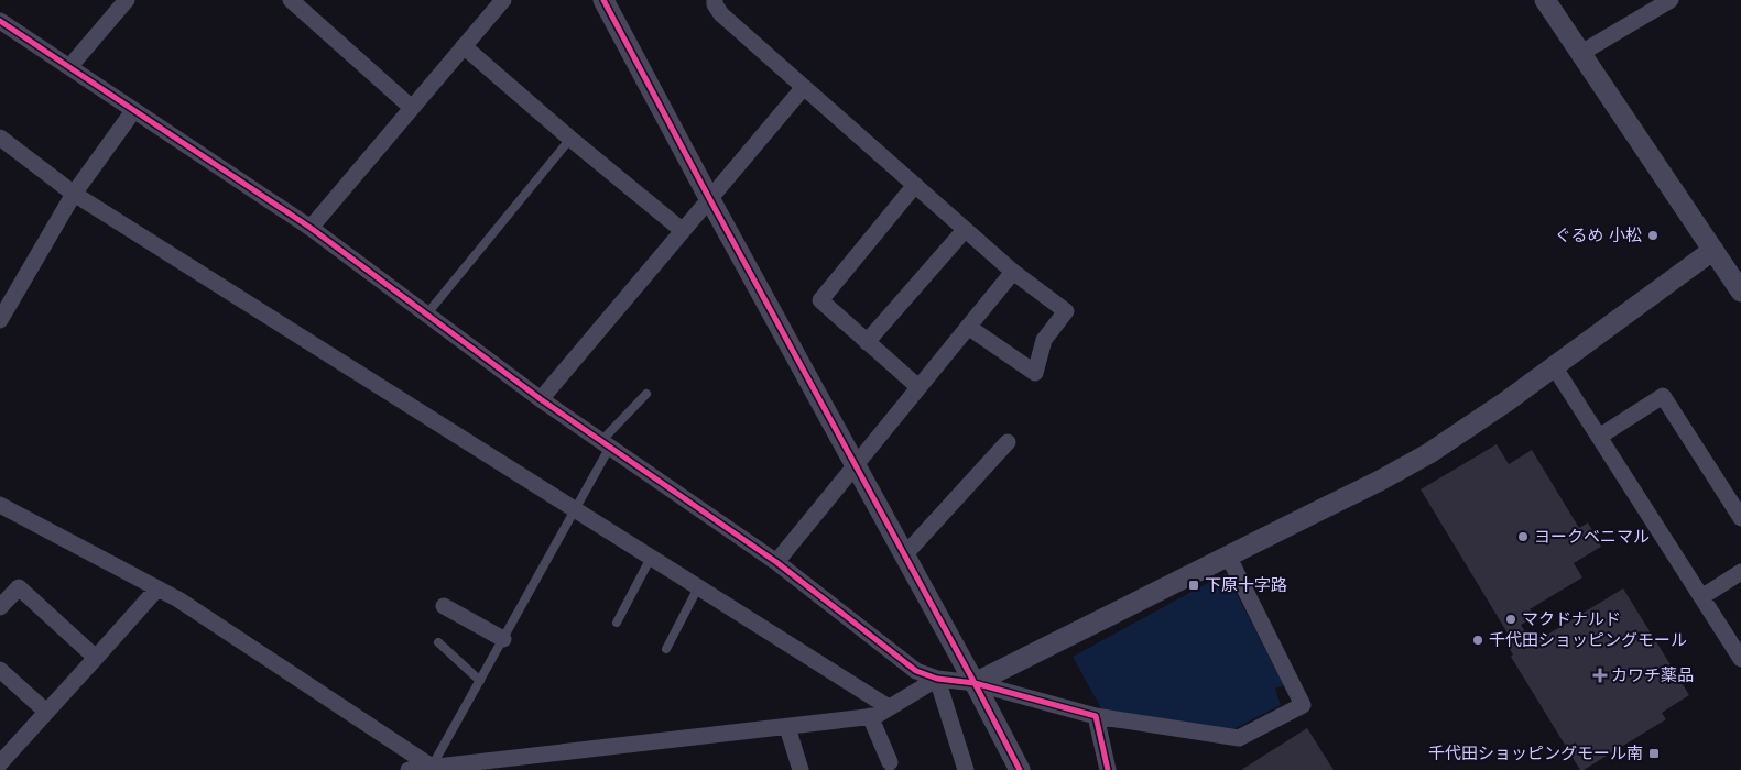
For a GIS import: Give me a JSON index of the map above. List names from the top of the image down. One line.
{"places":{"other":["ぐるめ 小松","ヨークベニマル","マクドナルド","千代田ショッピングモール"],"transit":["下原十字路","千代田ショッピングモール南"],"health":["カワチ薬品"]}}
